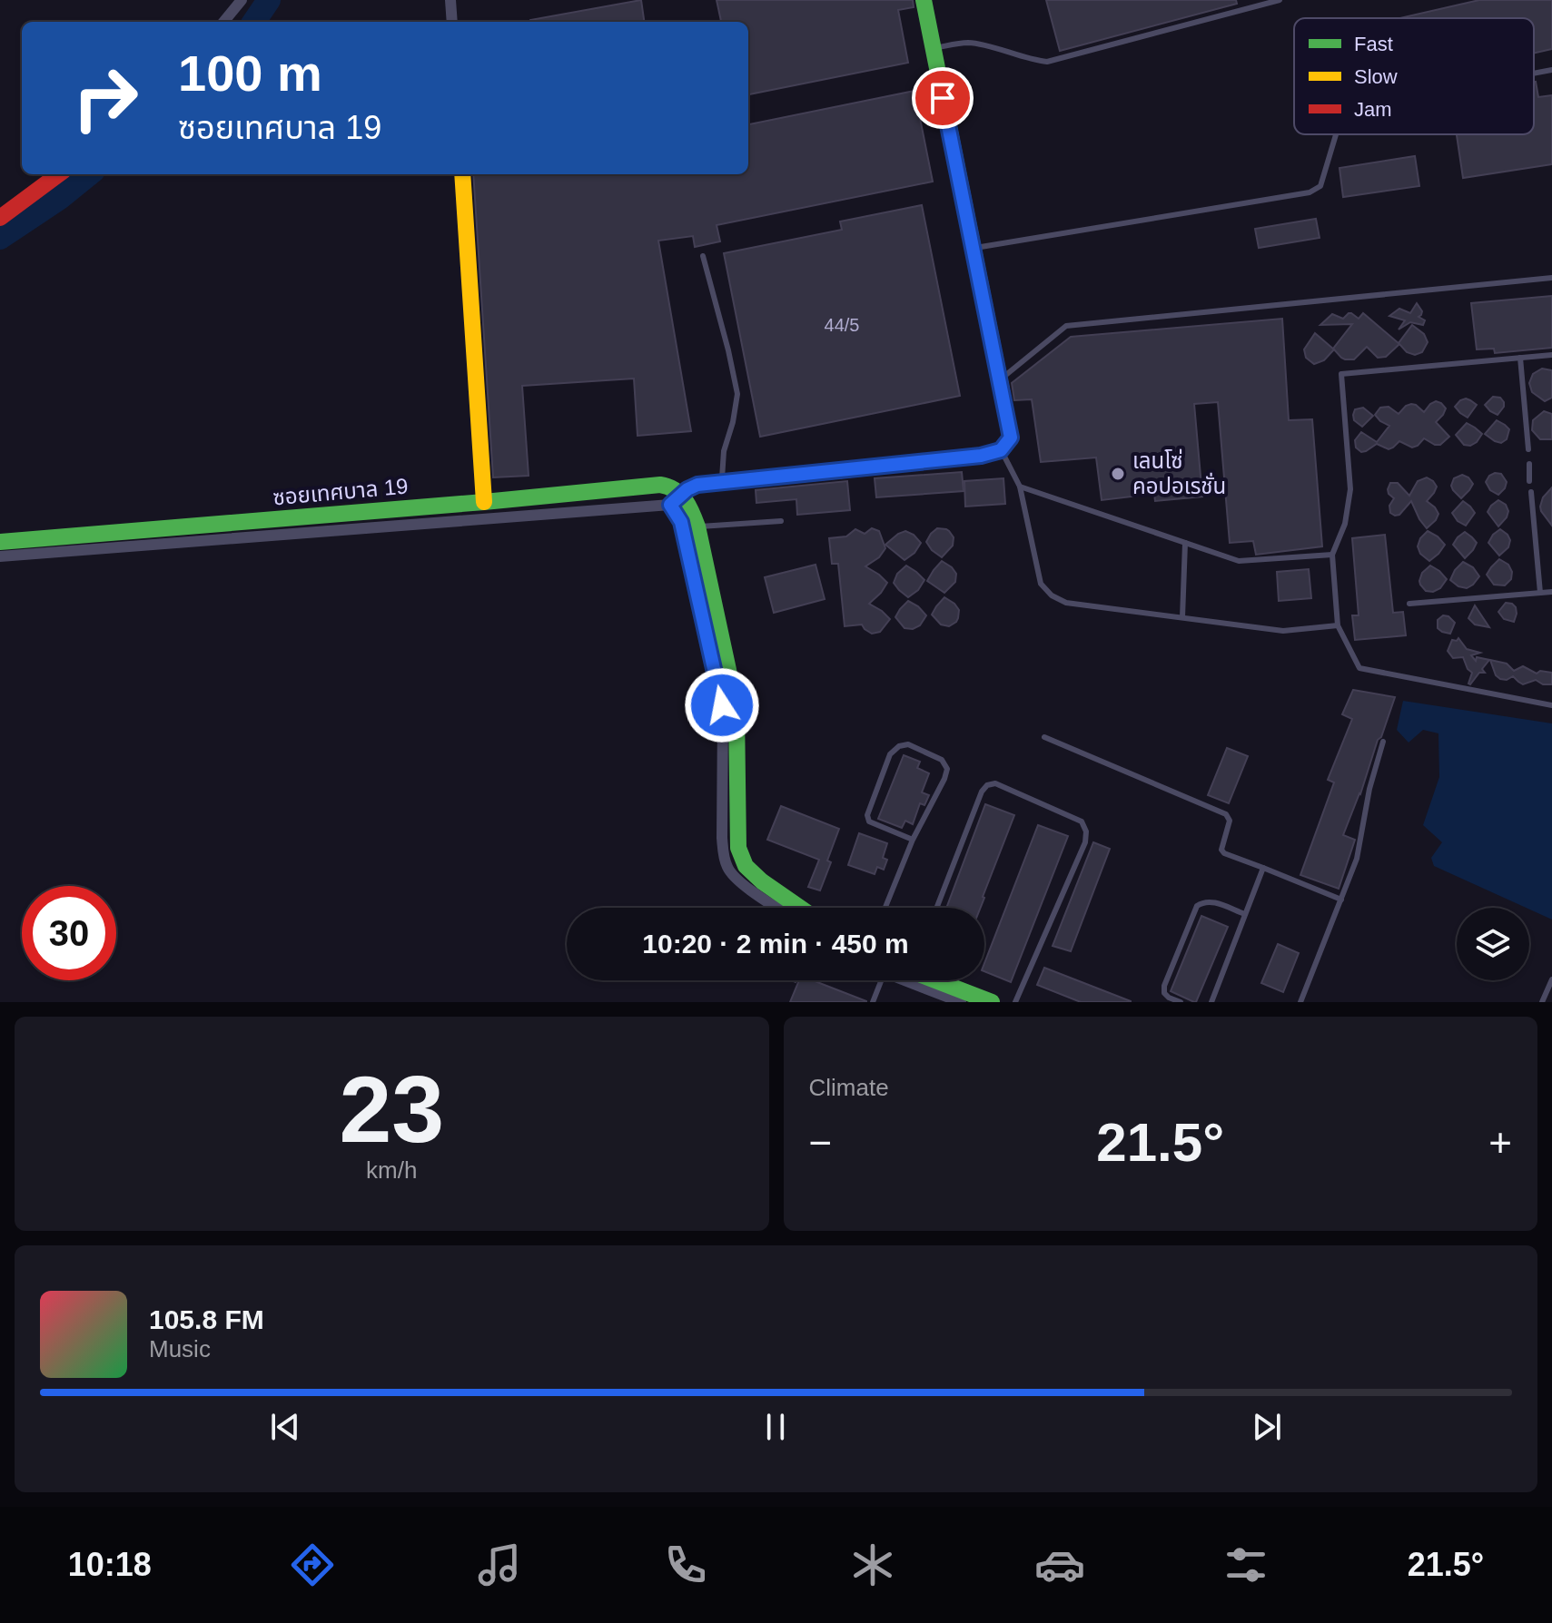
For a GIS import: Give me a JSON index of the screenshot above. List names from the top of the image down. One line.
{"streets":{"street":["ซอยเทศบาล 19"]},"places":["เลนโซ่ คอปอเรชั่น"],"house_numbers":["44/5"],"legend":["Fast","Slow","Jam"],"page":{"turn":["100 m","ซอยเทศบาล 19"],"limit":"30","trip":"10:20 · 2 min · 450 m","tile":[["23","km/h"],"Climate"],"heat":["−","21.5°","+"],"song":["105.8 FM","Music"],"tabs":["10:18","21.5°"]}}
